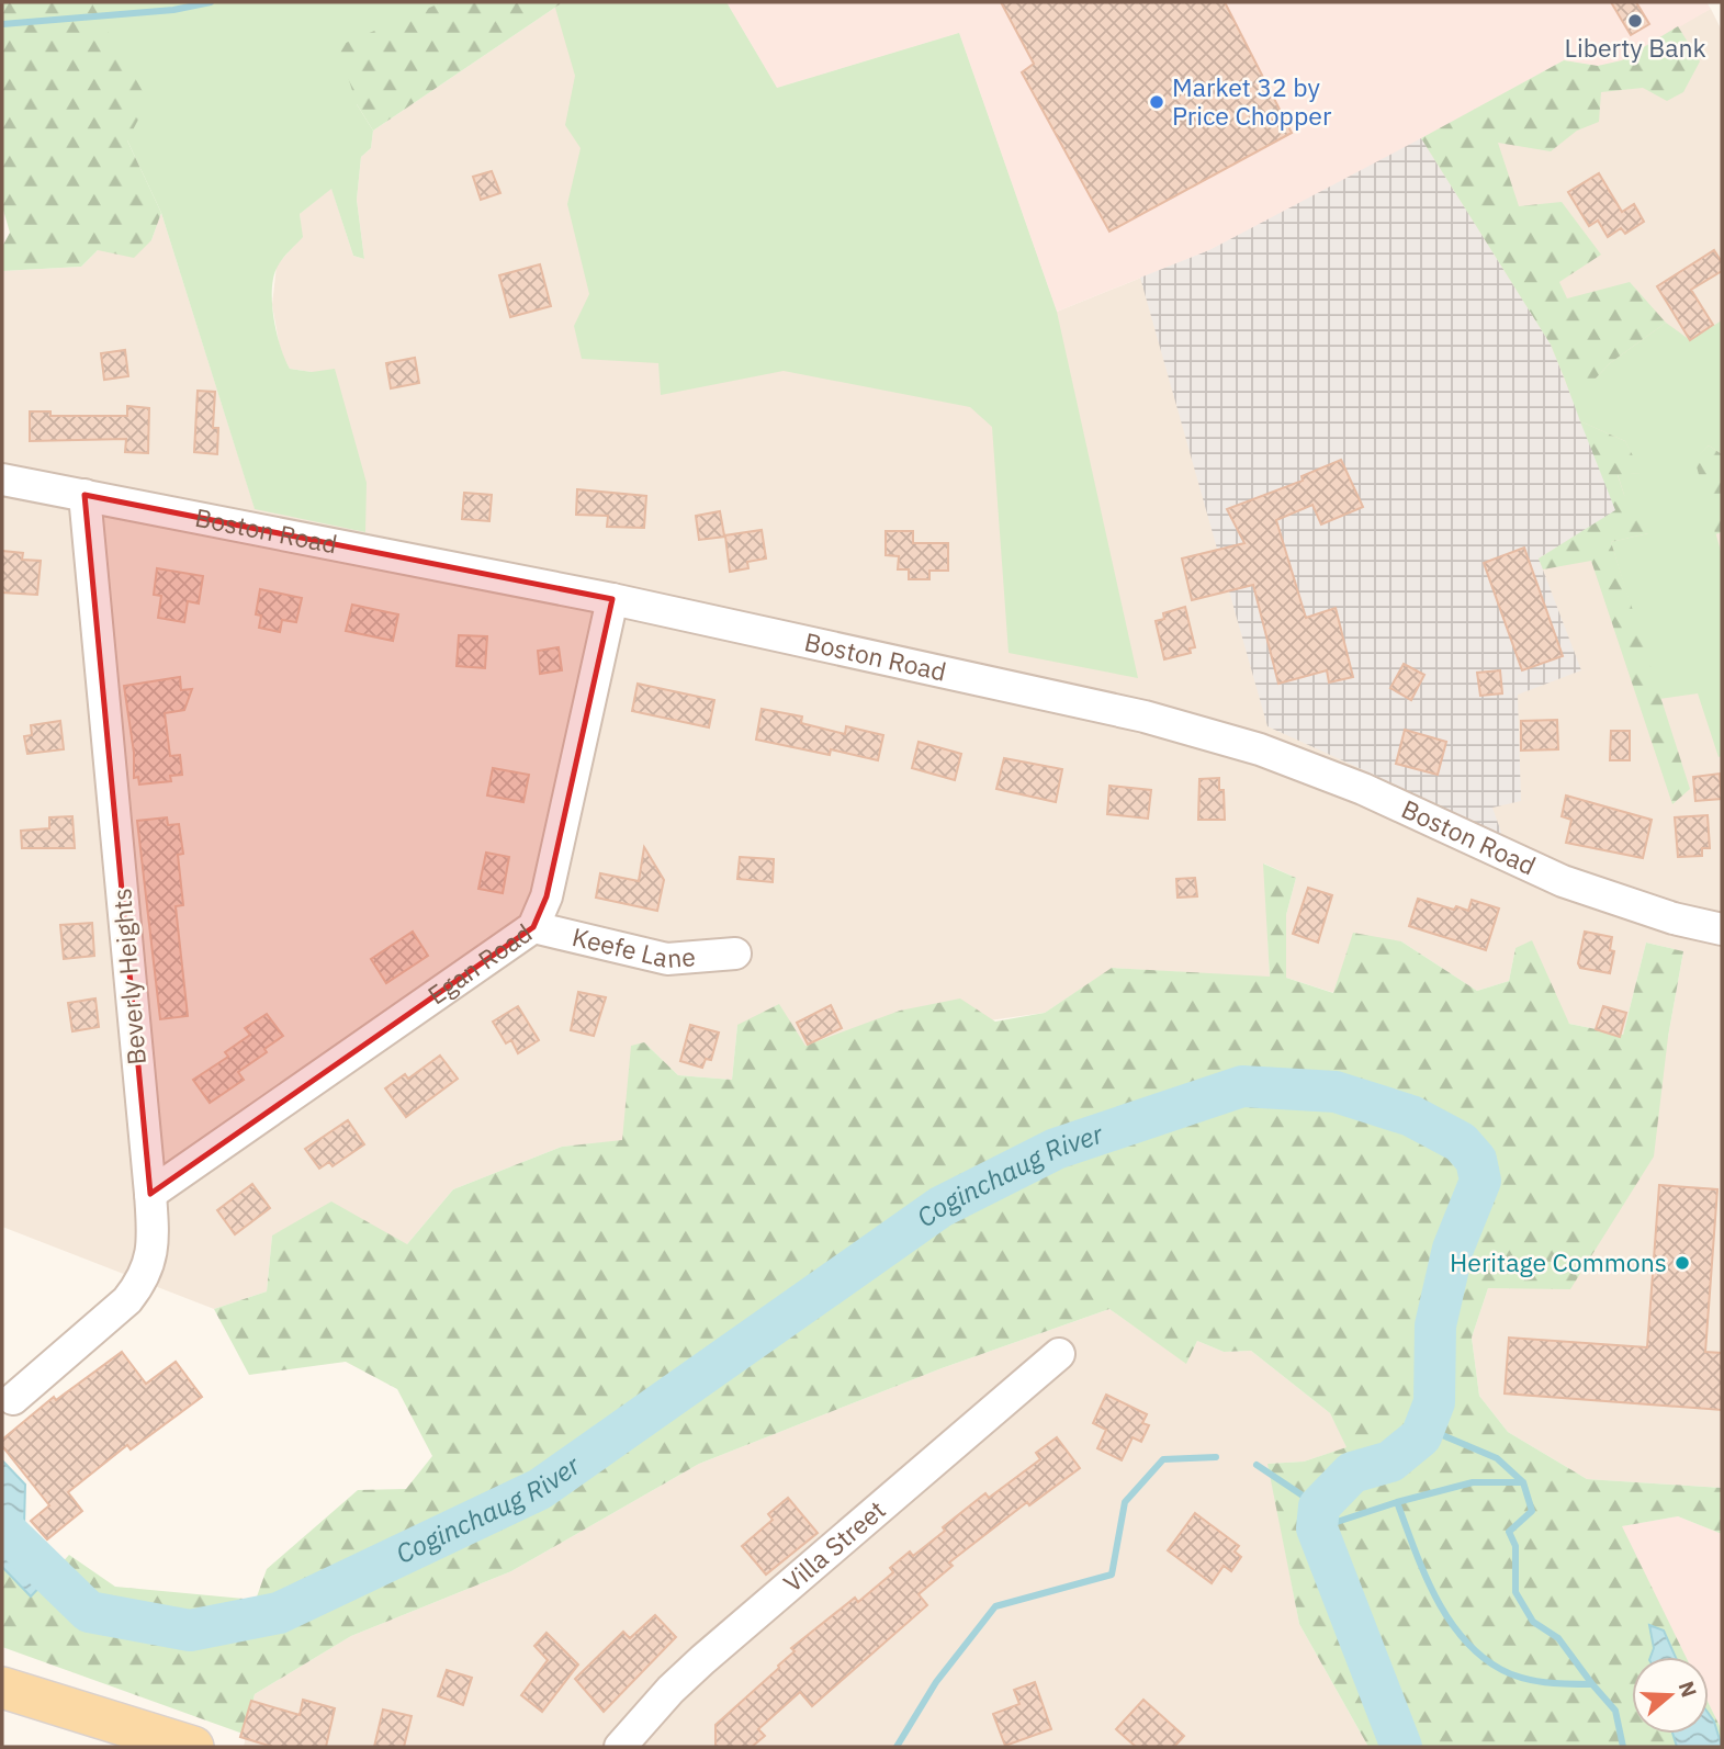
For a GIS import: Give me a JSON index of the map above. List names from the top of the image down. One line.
{"streets":{"street":["Boston Road","Keefe Lane","Egan Road","Beverly Heights","Villa Street"]},"crossings":[["Boston Road","Egan Road"],["Boston Road","Beverly Heights"],["Keefe Lane","Egan Road"],["Egan Road","Beverly Heights"]],"water":["Coginchaug River"],"places":["Liberty Bank","Market 32 by Price Chopper","Heritage Commons"],"north":"right"}
